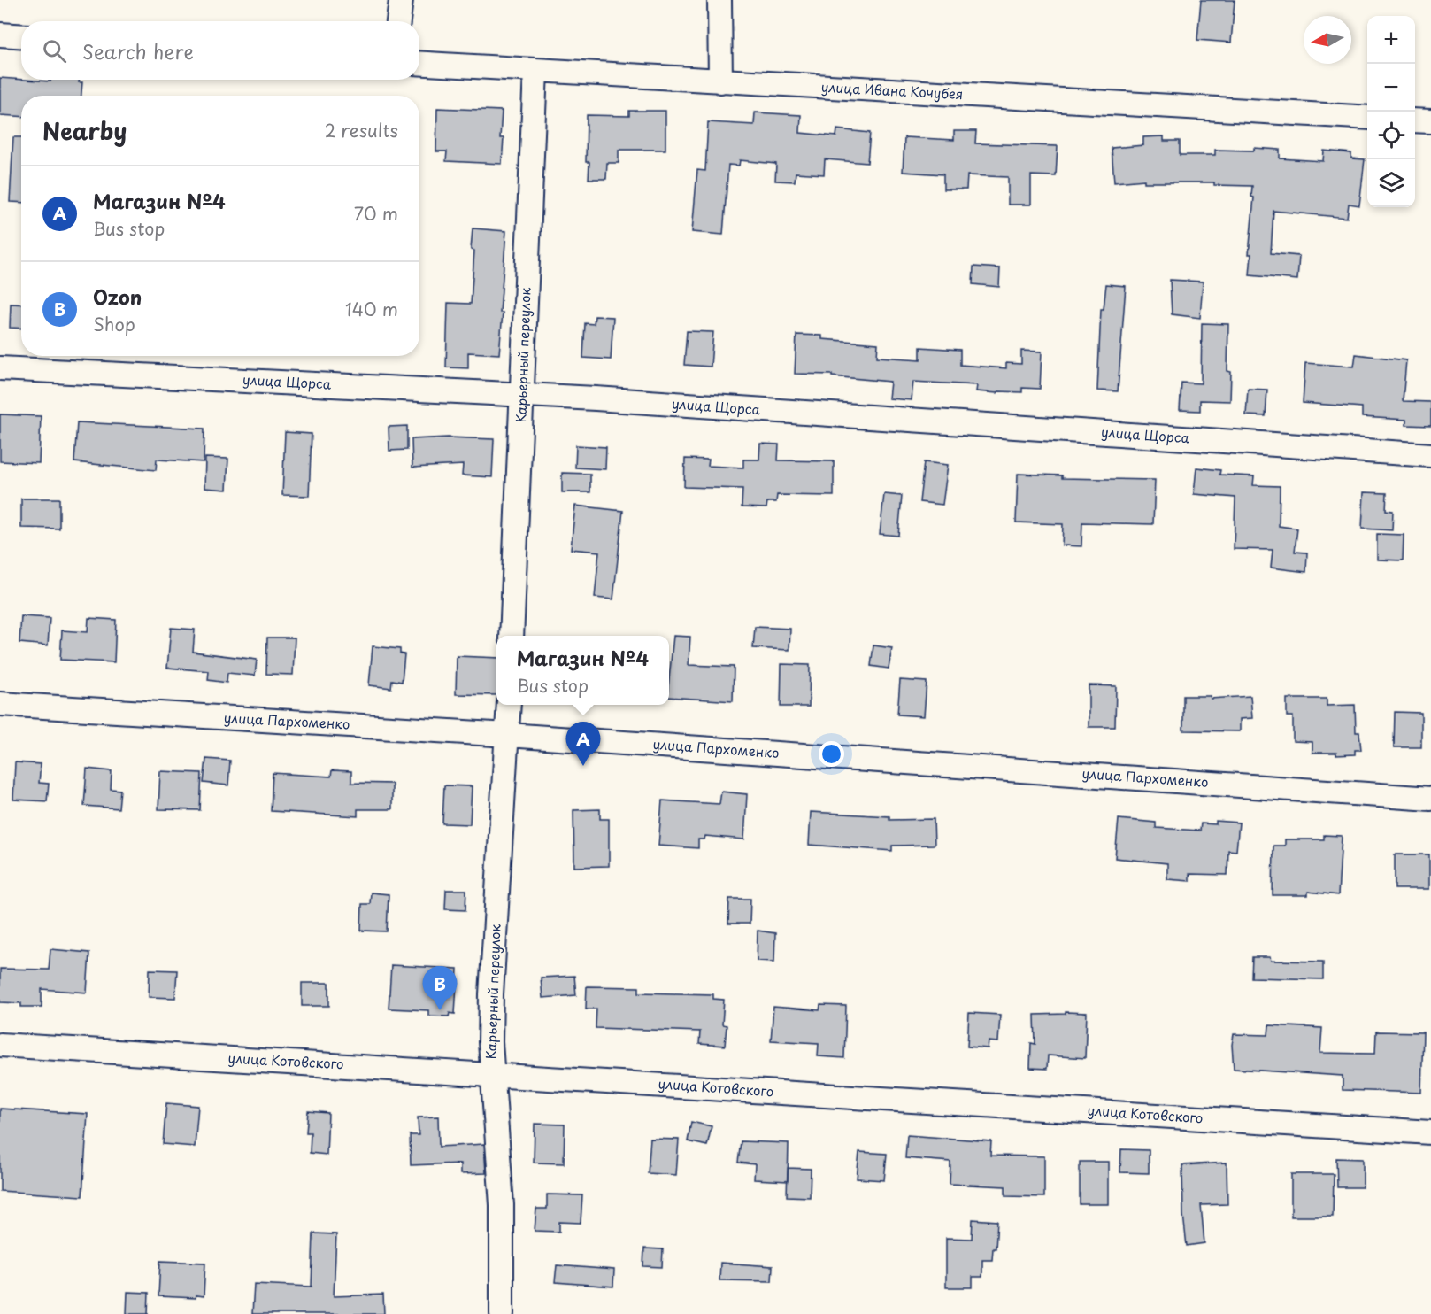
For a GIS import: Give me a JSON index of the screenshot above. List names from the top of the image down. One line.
{"streets":{"street":["улица Ивана Кочубея","Карьерный переулок","улица Щорса","улица Пархоменко","улица Котовского"]},"crossings":[["улица Ивана Кочубея","Карьерный переулок"],["Карьерный переулок","улица Щорса"],["Карьерный переулок","улица Пархоменко"],["Карьерный переулок","улица Котовского"]],"north":"left","page":{"map_buttons":["+","−"],"search":"Search here","heading":["Nearby","2 results"],"list":[{"mark":"A","name":"Магазин №4","note":"Bus stop","value":"70 m"},{"mark":"B","name":"Ozon","note":"Shop","value":"140 m"}],"popup":["Магазин №4","Bus stop"],"pins":["A","B"]}}
